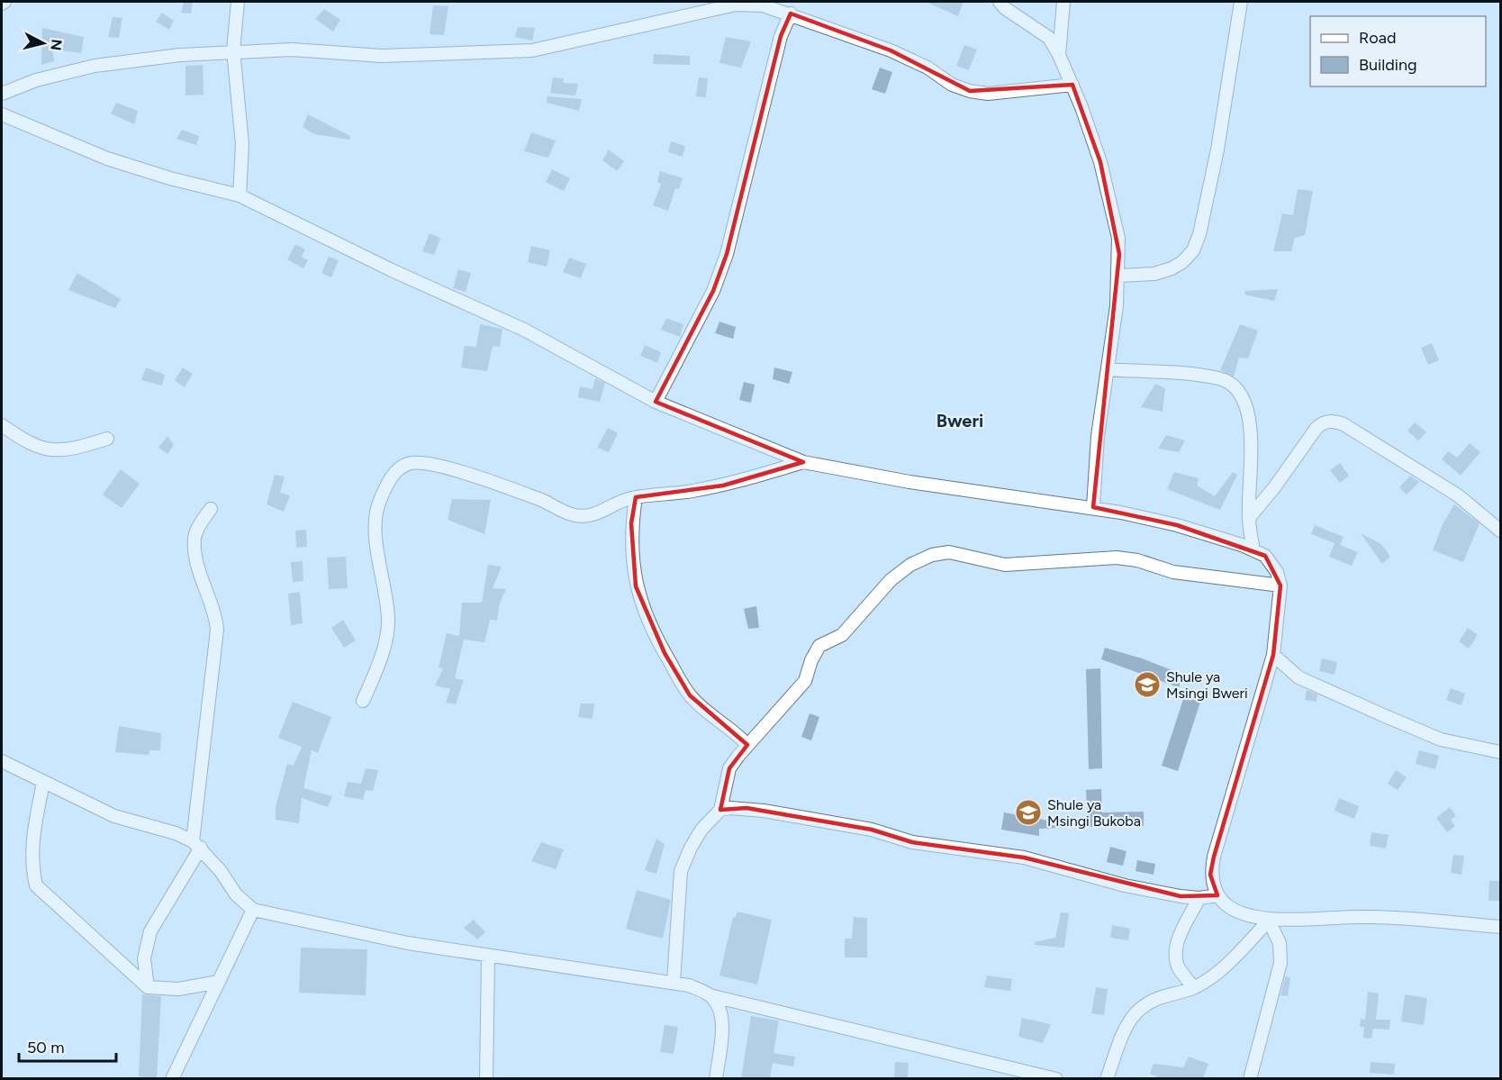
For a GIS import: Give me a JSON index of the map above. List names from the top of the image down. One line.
{"districts":["Bweri"],"places":{"school or university":["Shule ya Msingi Bweri","Shule ya Msingi Bukoba"]},"legend":["Road","Building"],"scale_bar":"50 m","north":"right"}
